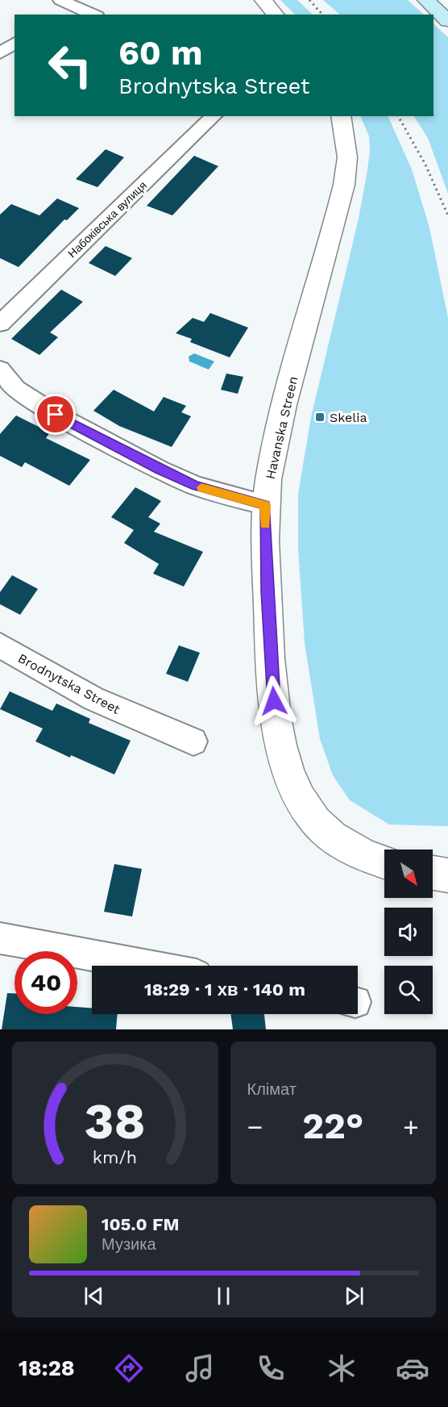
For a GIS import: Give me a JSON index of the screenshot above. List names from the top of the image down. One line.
{"streets":{"street":["Набоківська вулиця","Havanska Streen","Brodnytska Street"]},"places":{"transit":["Skelia"]},"north":"bottom right","page":{"turn":["60 m","Brodnytska Street"],"limit":"40","trip":"18:29 · 1 хв · 140 m","tile":"Клімат","heat":["−","22°","+"],"song":["105.0 FM","Музика"],"tabs":"18:28","gauge":["38","km/h"]}}
